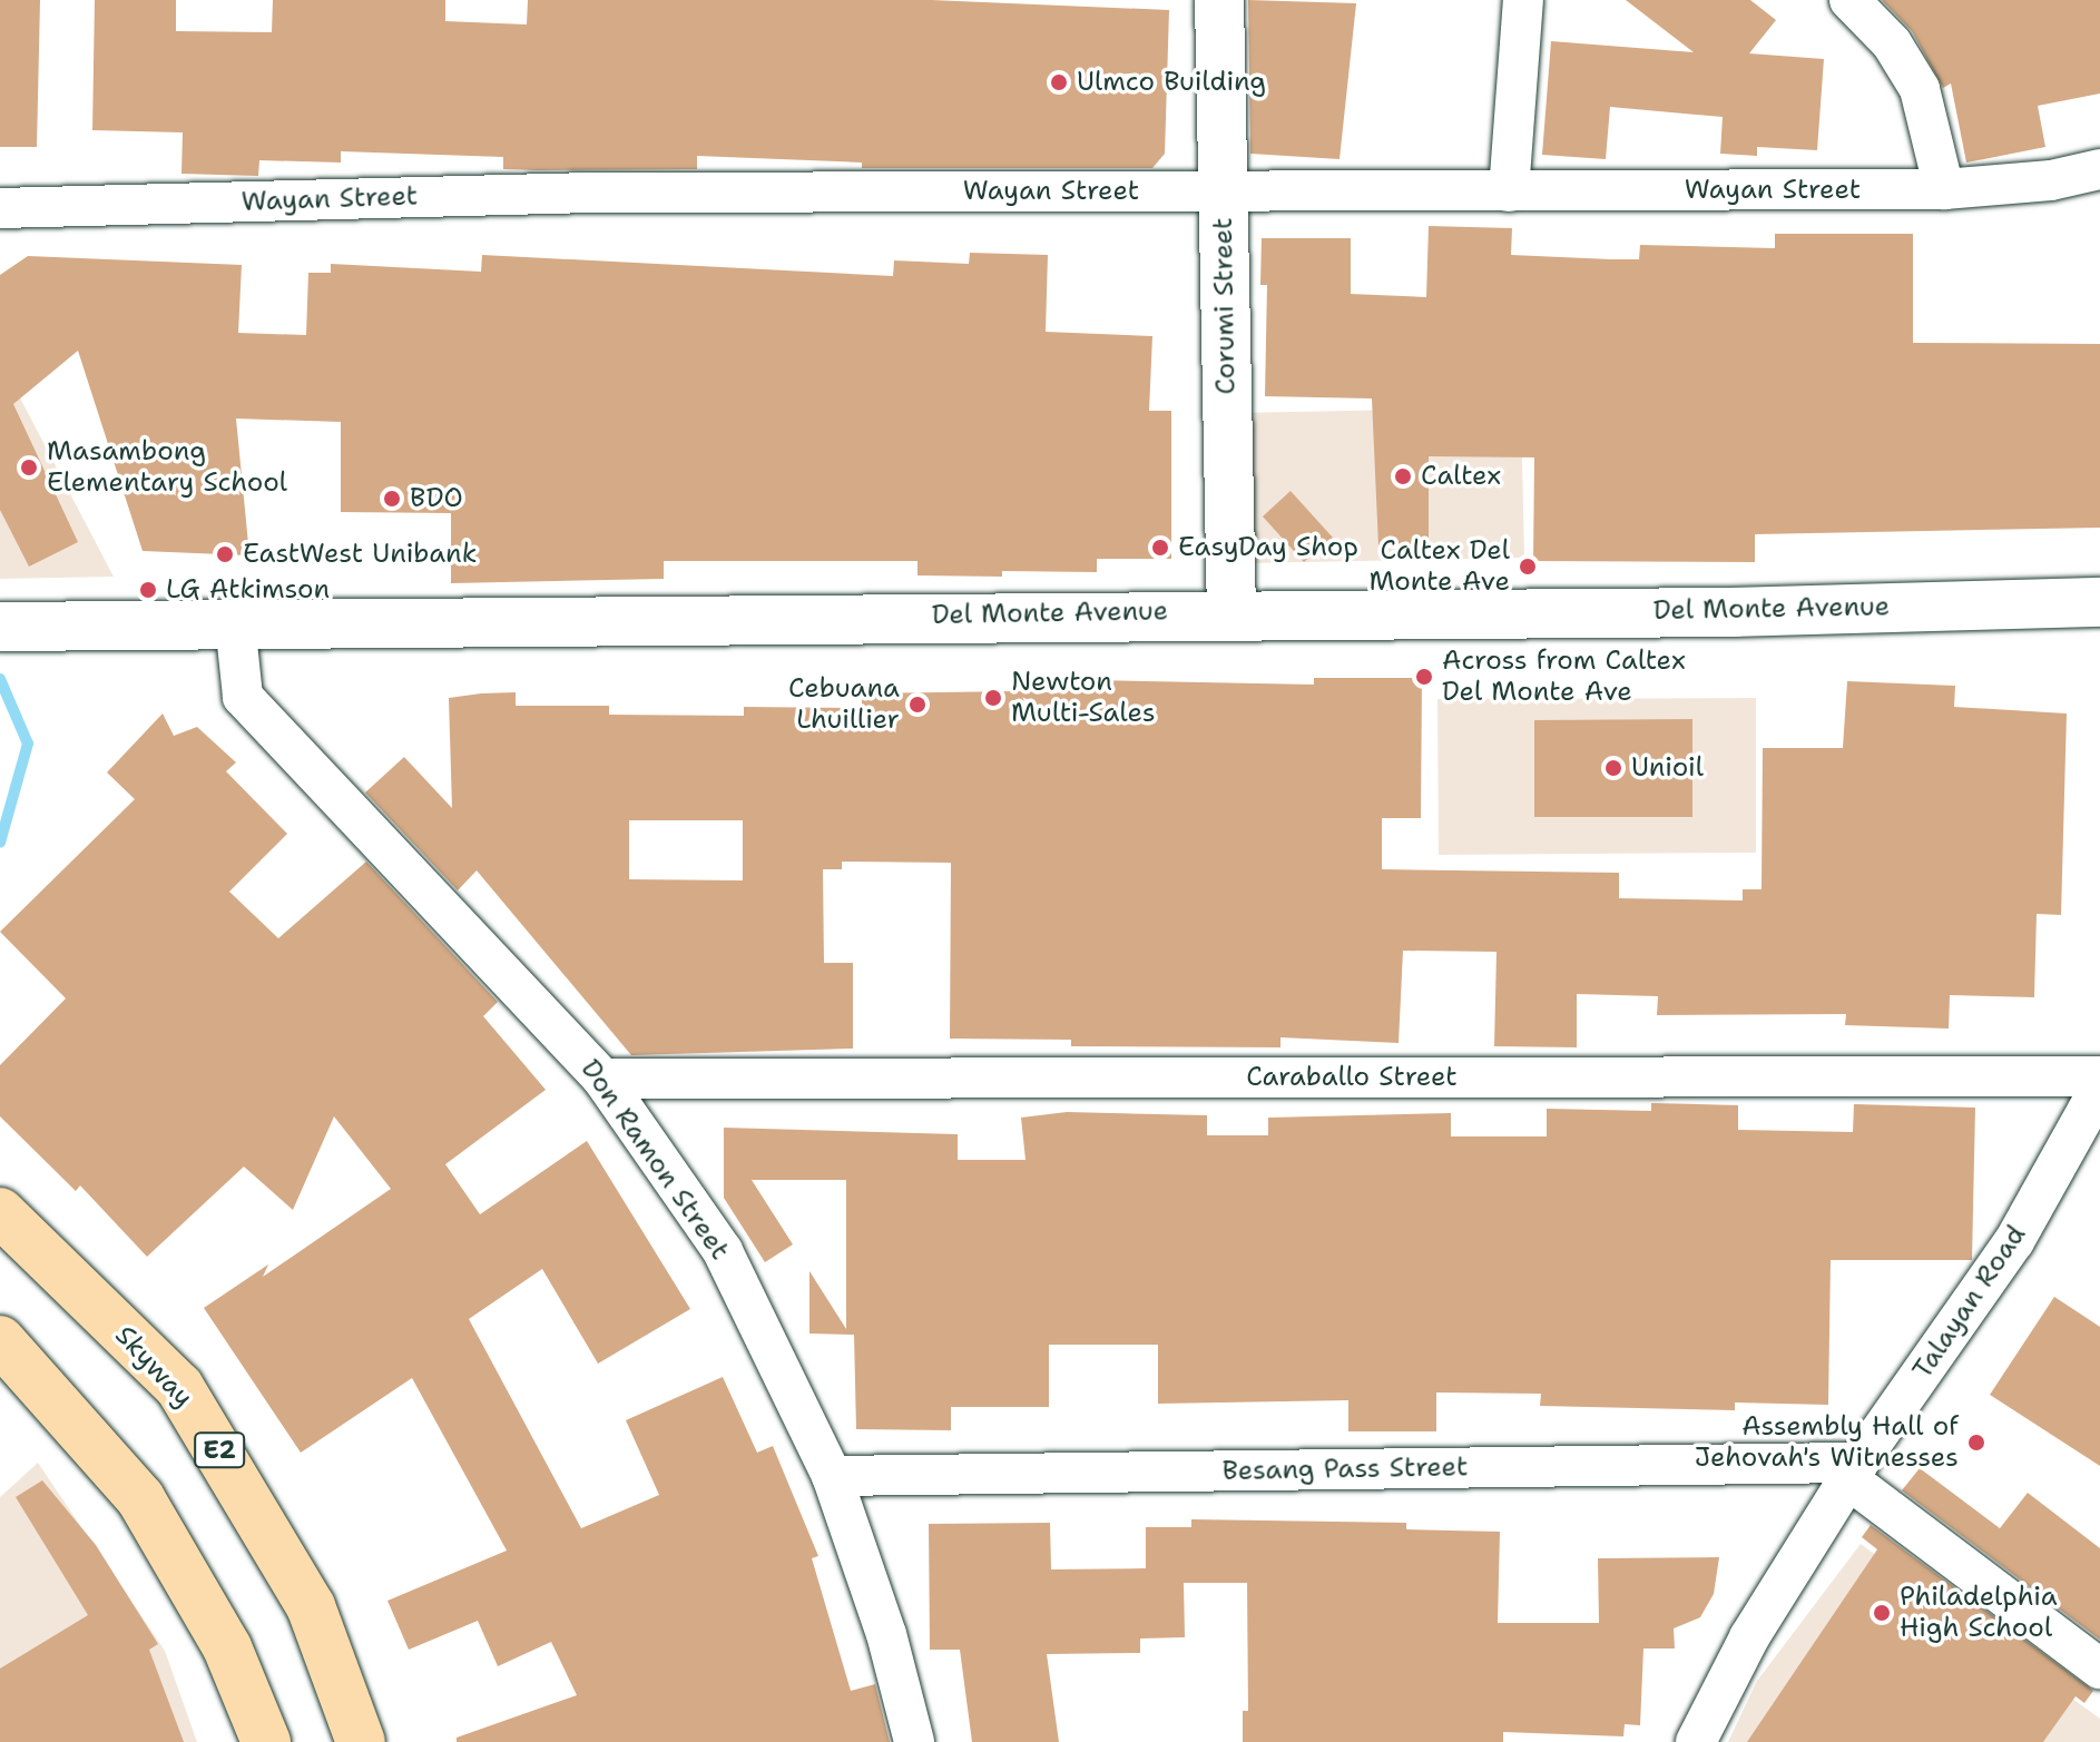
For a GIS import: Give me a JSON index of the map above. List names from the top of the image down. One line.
{"streets":{"highway":["Skyway","E2"],"main road":["Corumi Street","Del Monte Avenue"],"street":["Wayan Street","Caraballo Street","Don Ramon Street","Talayan Road","Besang Pass Street"]},"crossings":[["Wayan Street","Corumi Street"],["Corumi Street","Del Monte Avenue"],["Del Monte Avenue","Don Ramon Street"],["Caraballo Street","Don Ramon Street"],["Don Ramon Street","Besang Pass Street"],["Talayan Road","Besang Pass Street"]],"places":["Ulmco Building","Masambong Elementary School","Caltex","BDO","EasyDay Shop","EastWest Unibank","Caltex Del Monte Ave","LG Atkimson","Across from Caltex Del Monte Ave","Newton Multi-Sales","Cebuana Lhuillier","Unioil","Assembly Hall of Jehovah's Witnesses","Philadelphia High School"]}
